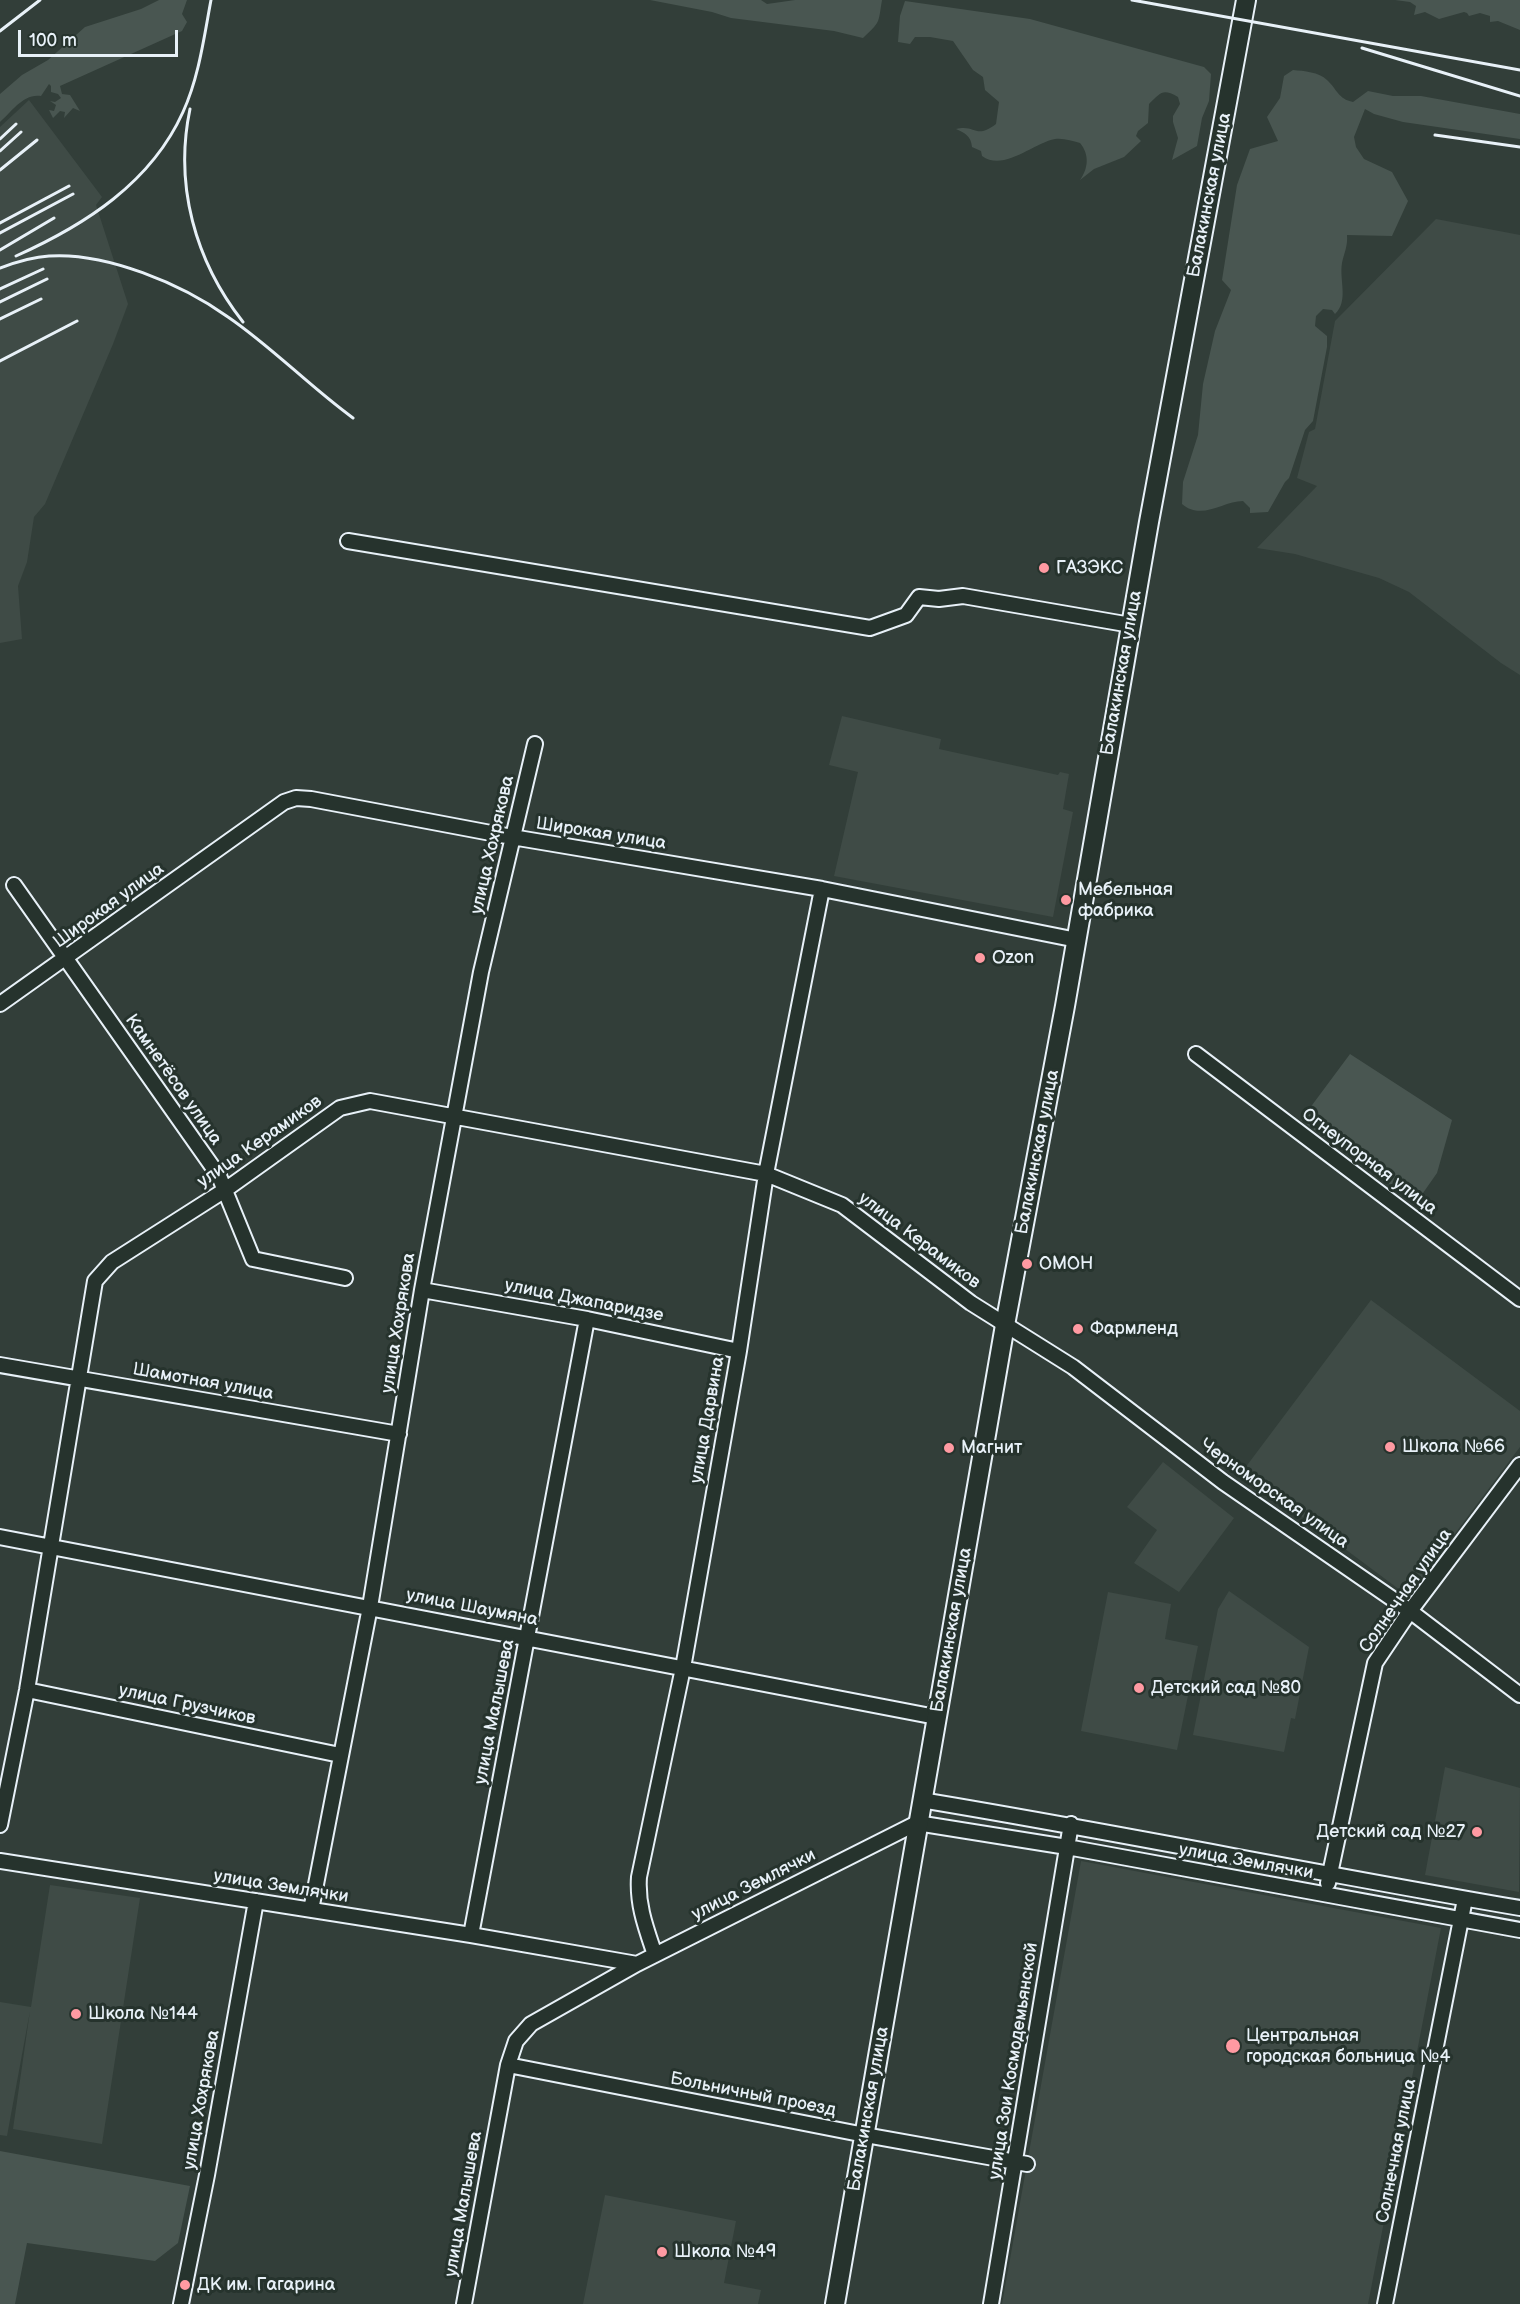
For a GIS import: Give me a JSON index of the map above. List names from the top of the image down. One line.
{"streets":{"main road":["Балакинская улица"],"street":["Широкая улица","улица Хохрякова","Камнетёсов улица","улица Керамиков","Огнеупорная улица","улица Джапаридзе","Шамотная улица","улица Дарвина","Черноморская улица","Солнечная улица","улица Шаумяна","улица Грузчиков","улица Малышева","улица Землячки","улица Зои Космодемьянской","Больничный проезд"]},"crossings":[["Балакинская улица","Широкая улица"],["Балакинская улица","улица Керамиков"],["Балакинская улица","Черноморская улица"],["Балакинская улица","улица Шаумяна"],["Балакинская улица","улица Землячки"],["Балакинская улица","Больничный проезд"],["Широкая улица","улица Хохрякова"],["Широкая улица","Камнетёсов улица"],["Широкая улица","улица Дарвина"],["улица Хохрякова","улица Керамиков"],["улица Хохрякова","улица Джапаридзе"],["улица Хохрякова","Шамотная улица"],["улица Хохрякова","улица Шаумяна"],["улица Хохрякова","улица Грузчиков"],["улица Хохрякова","улица Землячки"],["Камнетёсов улица","улица Керамиков"],["улица Керамиков","Шамотная улица"],["улица Керамиков","улица Дарвина"],["улица Керамиков","Черноморская улица"],["улица Керамиков","улица Шаумяна"],["улица Керамиков","улица Грузчиков"],["улица Джапаридзе","улица Дарвина"],["улица Джапаридзе","улица Малышева"],["улица Дарвина","улица Шаумяна"],["улица Дарвина","улица Землячки"],["Черноморская улица","Солнечная улица"],["Солнечная улица","улица Землячки"],["улица Шаумяна","улица Малышева"],["улица Малышева","улица Землячки"],["улица Малышева","Больничный проезд"],["улица Землячки","улица Зои Космодемьянской"],["улица Зои Космодемьянской","Больничный проезд"]],"places":["ГАЗЭКС","Мебельная фабрика","Ozon","ОМОН","Фармленд","Школа №66","Магнит","Детский сад №80","Детский сад №27","Школа №144","Центральная городская больница №4","Школа №49","ДК им. Гагарина"],"scale_bar":"100 m"}
